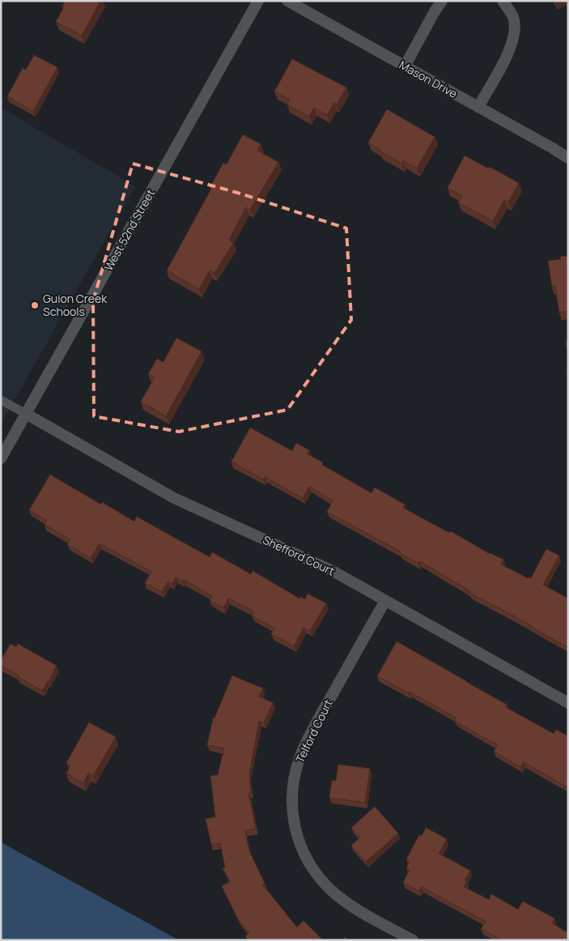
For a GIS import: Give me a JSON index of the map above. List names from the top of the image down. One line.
{"streets":{"street":["Mason Drive","West 52nd Street","Shefford Court","Telford Court"]},"crossings":[["West 52nd Street","Shefford Court"],["Shefford Court","Telford Court"]],"places":["Guion Creek Schools"]}
